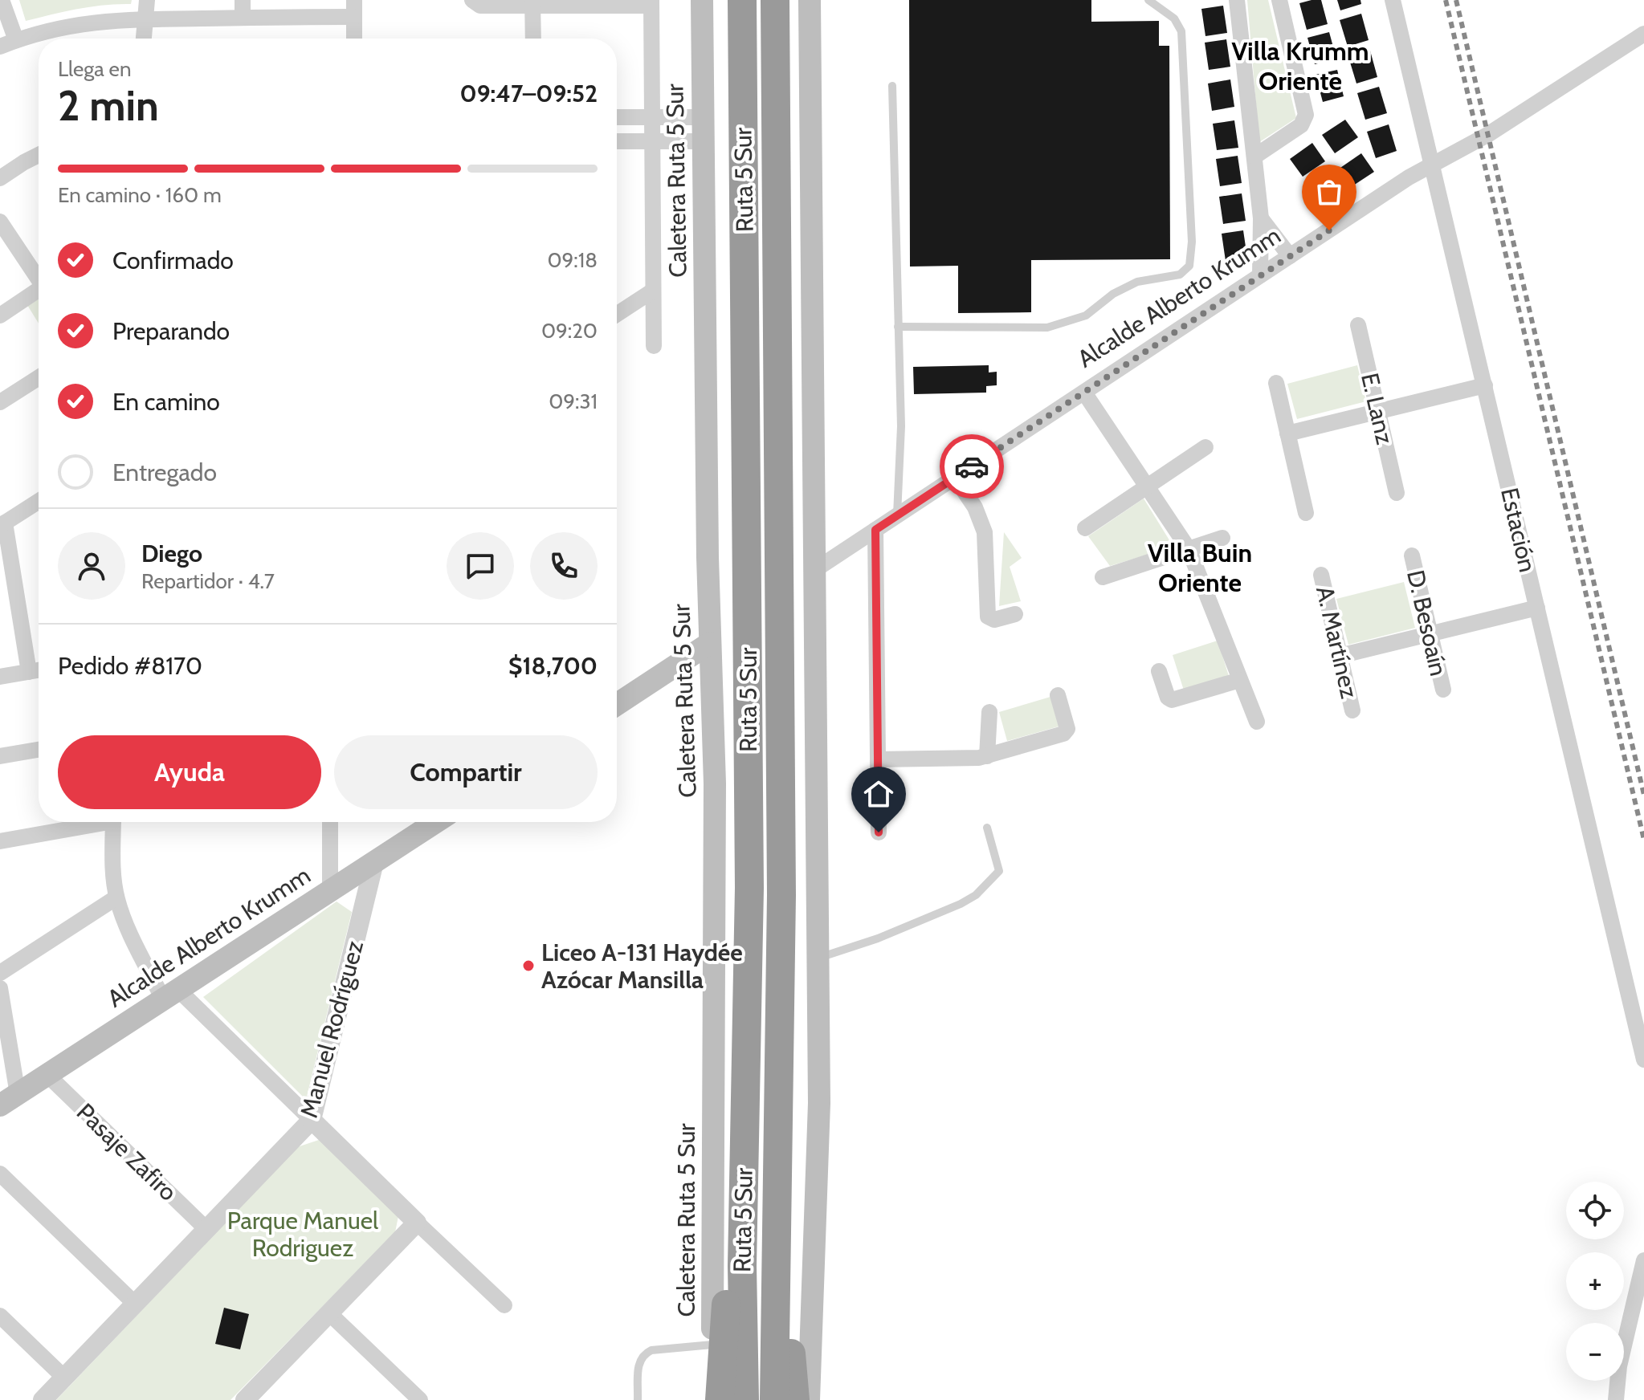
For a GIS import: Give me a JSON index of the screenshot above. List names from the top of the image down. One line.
{"streets":{"highway":["Ruta 5 Sur"],"main road":["Caletera Ruta 5 Sur","Alcalde Alberto Krumm"],"street":["E. Lanz","Estación","D. Besoaín","A. Martínez","Manuel Rodríguez","Pasaje Zafiro"]},"crossings":[["Alcalde Alberto Krumm","Estación"],["Alcalde Alberto Krumm","Manuel Rodríguez"],["Alcalde Alberto Krumm","Pasaje Zafiro"],["Manuel Rodríguez","Pasaje Zafiro"]],"districts":["Villa Krumm Oriente","Villa Buin Oriente"],"parks":["Parque Manuel Rodriguez"],"places":["Liceo A-131 Haydée Azócar Mansilla"],"page":{"heading":["2 min","Llega en","09:47–09:52"],"panel":["Diego","Repartidor · 4.7","Pedido #8170","$18,700"],"bar":"En camino · 160 m","list":[["Confirmado","09:18"],["Preparando","09:20"],["En camino","09:31"],"Entregado"],"buttons":["Ayuda","Compartir"],"map_buttons":["+","−"]}}
